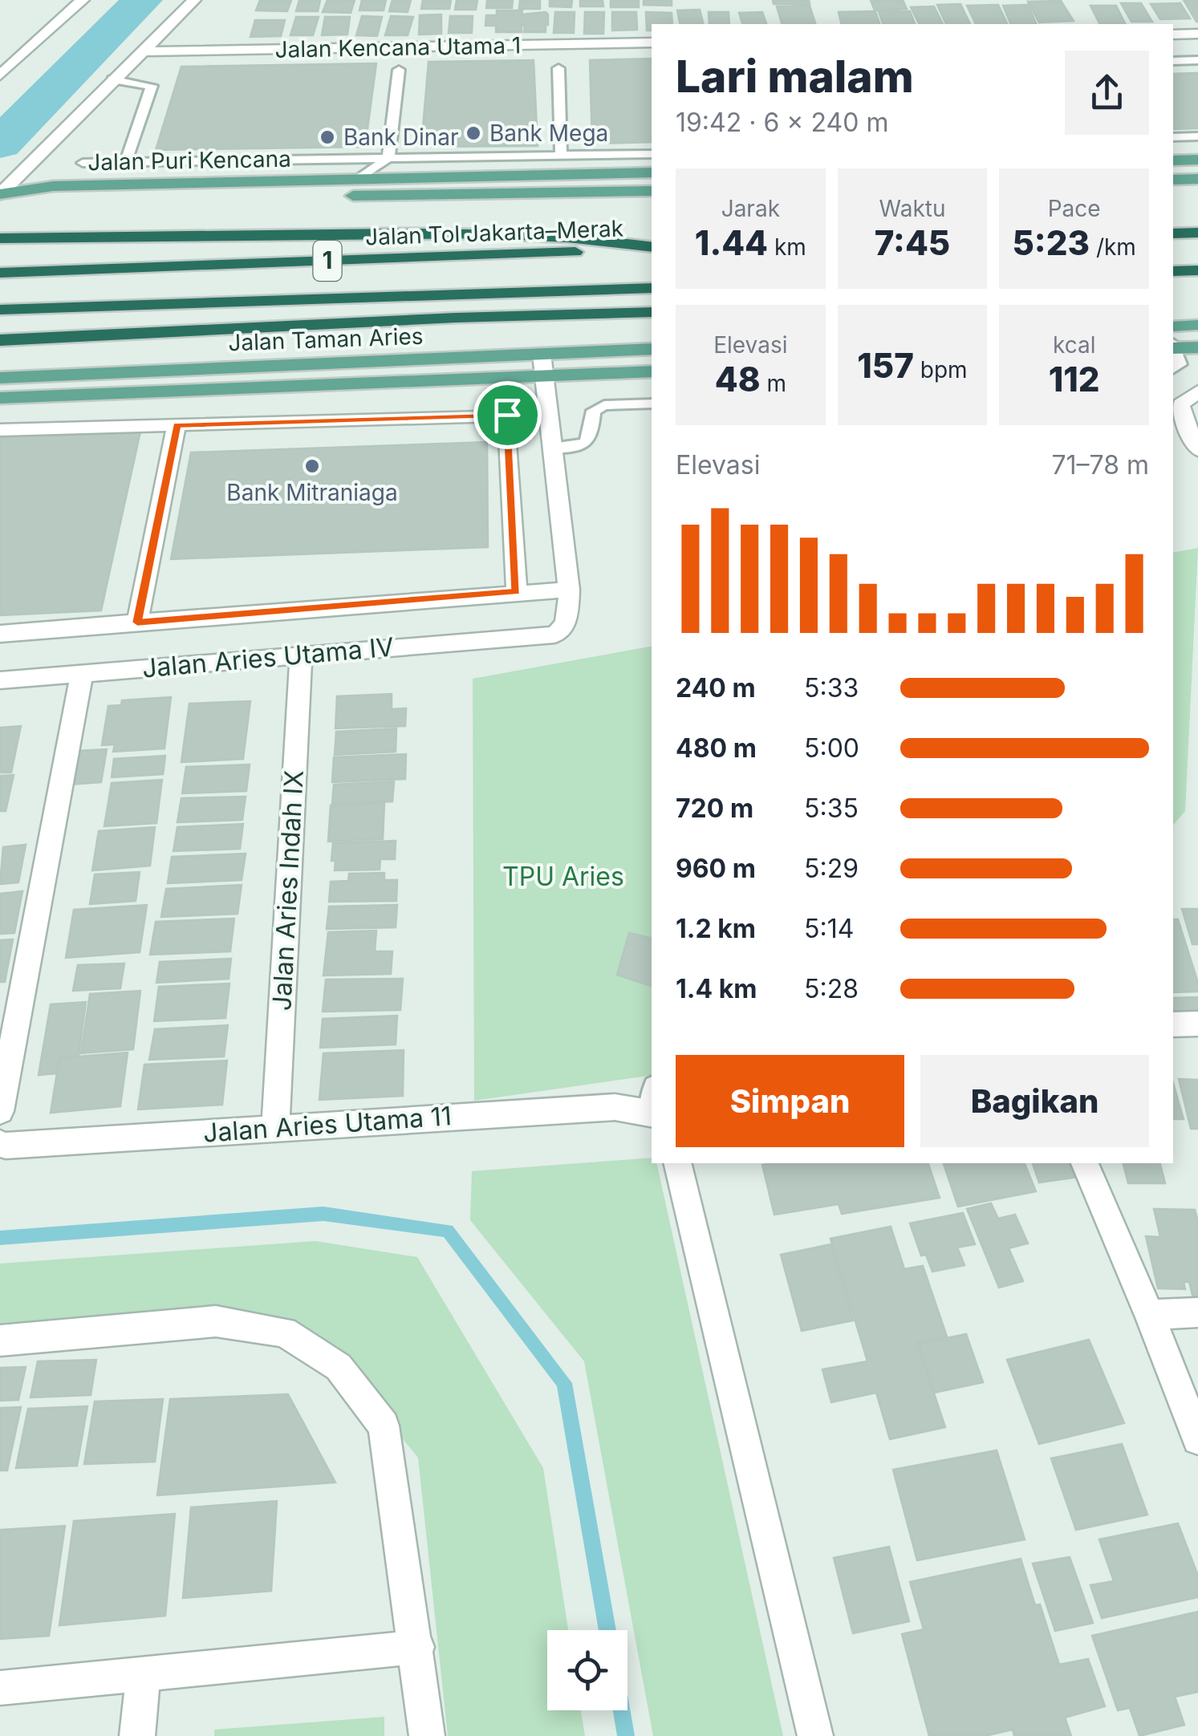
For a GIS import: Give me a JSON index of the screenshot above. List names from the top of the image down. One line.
{"streets":{"highway":["Jalan Tol Jakarta–Merak","1"],"main road":["Jalan Puri Kencana","Jalan Taman Aries"],"street":["Jalan Kencana Utama 1","Jalan Aries Utama IV","Jalan Aries Indah IX","Jalan Aries Utama 11"]},"crossings":[["Jalan Aries Utama IV","Jalan Aries Indah IX"],["Jalan Aries Indah IX","Jalan Aries Utama 11"]],"parks":["TPU Aries"],"places":["Bank Mega","Bank Dinar","Bank Mitraniaga"],"page":{"heading":["Lari malam","19:42 · 6 × 240 m"],"stats":[["Jarak","1.44 km"],["Waktu","7:45"],["Pace","5:23 /km"],["Elevasi","48 m"],["157 bpm"],["kcal","112"]],"chart":["Elevasi","71–78 m"],"list":[{"name":"240 m","note":"5:33"},{"name":"480 m","note":"5:00"},{"name":"720 m","note":"5:35"},{"name":"960 m","note":"5:29"},{"name":"1.2 km","note":"5:14"},{"name":"1.4 km","note":"5:28"}],"buttons":["Simpan","Bagikan"]}}
